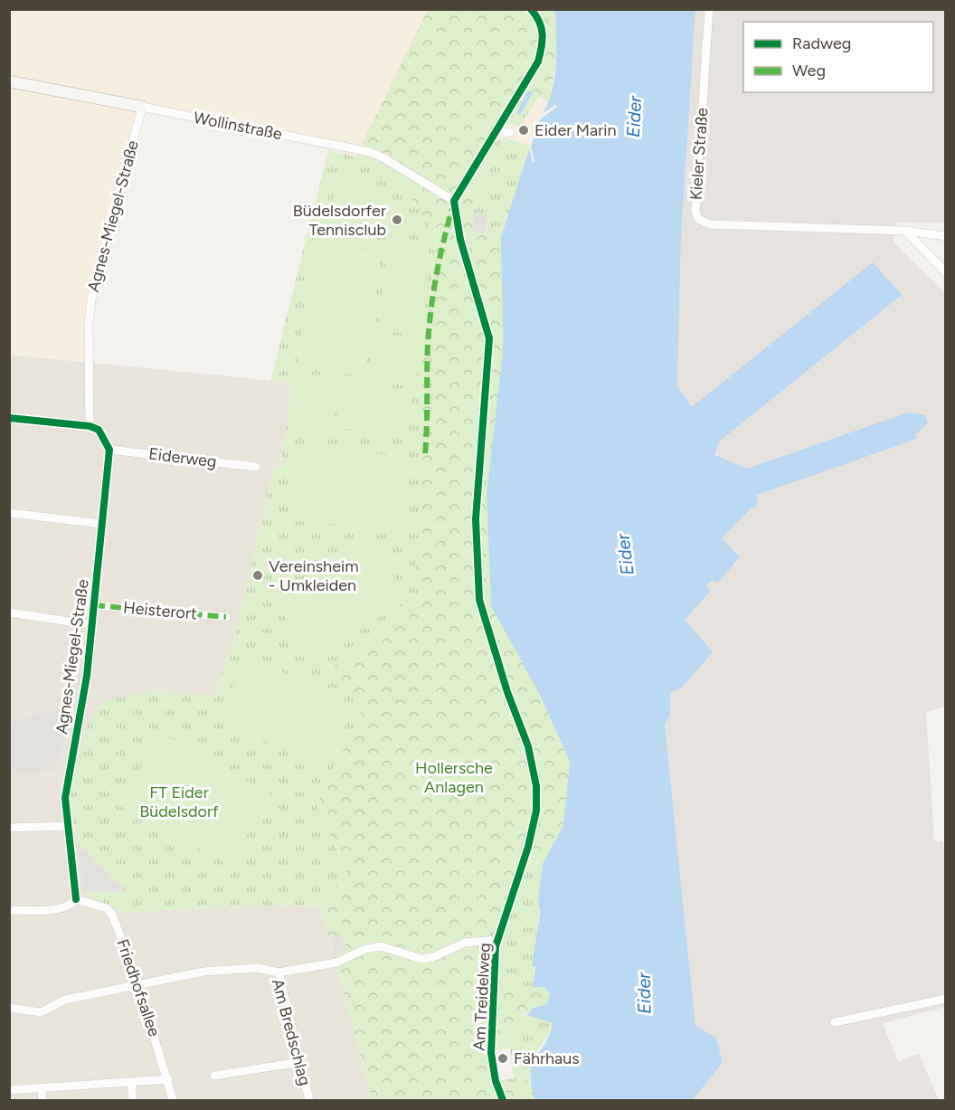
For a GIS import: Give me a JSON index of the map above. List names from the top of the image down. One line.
{"streets":{"street":["Wollinstraße","Kieler Straße","Agnes-Miegel-Straße","Eiderweg","Heisterort","Friedhofsallee","Am Treidelweg","Am Bredschlag"]},"crossings":[["Wollinstraße","Agnes-Miegel-Straße"],["Agnes-Miegel-Straße","Eiderweg"],["Agnes-Miegel-Straße","Heisterort"],["Agnes-Miegel-Straße","Friedhofsallee"],["Friedhofsallee","Am Bredschlag"]],"water":["Eider"],"parks":["Hollersche Anlagen","FT Eider Büdelsdorf"],"places":["Eider Marin","Büdelsdorfer Tennisclub","Vereinsheim - Umkleiden","Fährhaus"],"legend":["Radweg","Weg"]}
